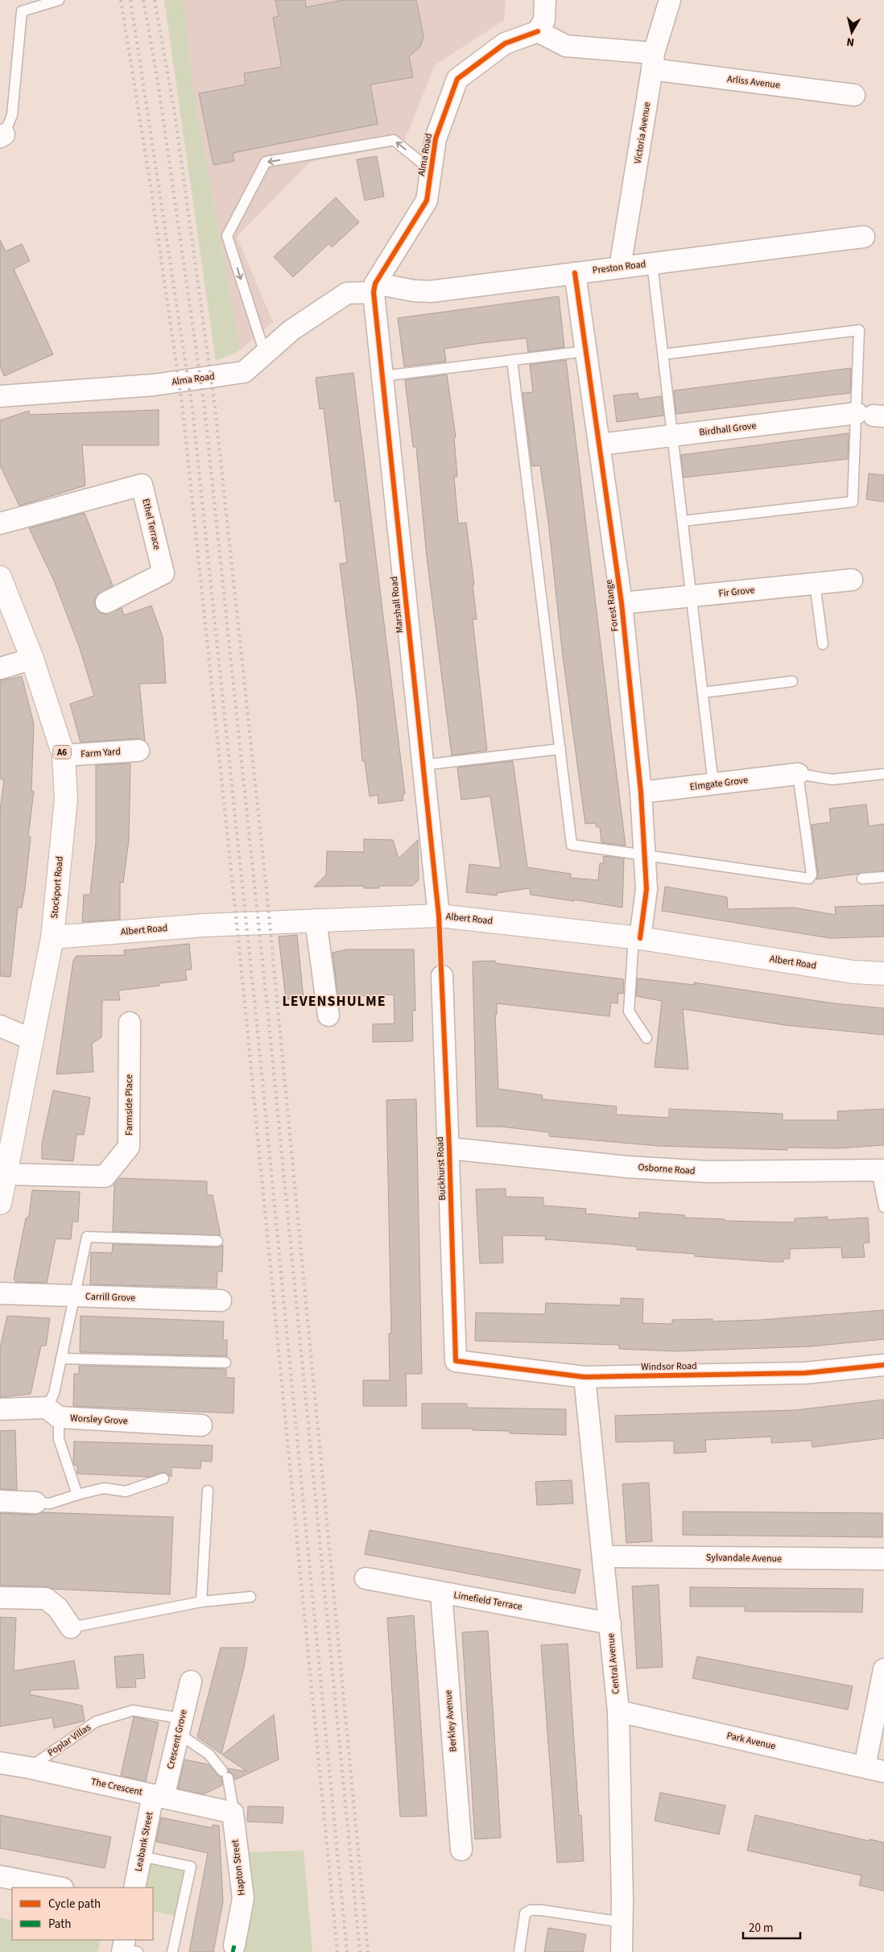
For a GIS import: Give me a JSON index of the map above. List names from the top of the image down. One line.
{"streets":{"main road":["A6","Stockport Road","Albert Road"],"street":["Arliss Avenue","Victoria Avenue","Alma Road","Preston Road","Birdhall Grove","Ethel Terrace","Fir Grove","Marshall Road","Forest Range","Farm Yard","Elmgate Grove","Farmside Place","Buckhurst Road","Osborne Road","Carrill Grove","Windsor Road","Worsley Grove","Sylvandale Avenue","Limefield Terrace","Central Avenue","Berkley Avenue","Crescent Grove","Park Avenue","The Crescent","Leabank Street","Hapton Street"],"lane":["Poplar Villas"]},"crossings":[["Arliss Avenue","Victoria Avenue"],["Victoria Avenue","Preston Road"],["Alma Road","Preston Road"],["Alma Road","Marshall Road"],["Preston Road","Marshall Road"],["Preston Road","Forest Range"],["Birdhall Grove","Forest Range"],["Fir Grove","Forest Range"],["Marshall Road","Albert Road"],["Forest Range","Elmgate Grove"],["Forest Range","Albert Road"],["Farm Yard","Stockport Road"],["Stockport Road","Albert Road"],["Stockport Road","Farmside Place"],["Buckhurst Road","Osborne Road"],["Buckhurst Road","Windsor Road"],["Windsor Road","Central Avenue"],["Sylvandale Avenue","Central Avenue"],["Limefield Terrace","Central Avenue"],["Limefield Terrace","Berkley Avenue"],["Central Avenue","Park Avenue"],["Crescent Grove","Poplar Villas"],["Crescent Grove","The Crescent"],["Crescent Grove","Leabank Street"],["Poplar Villas","The Crescent"],["The Crescent","Leabank Street"],["The Crescent","Hapton Street"]],"districts":["LEVENSHULME"],"legend":["Cycle path","Path"],"scale_bar":"20 m","north":"bottom"}
